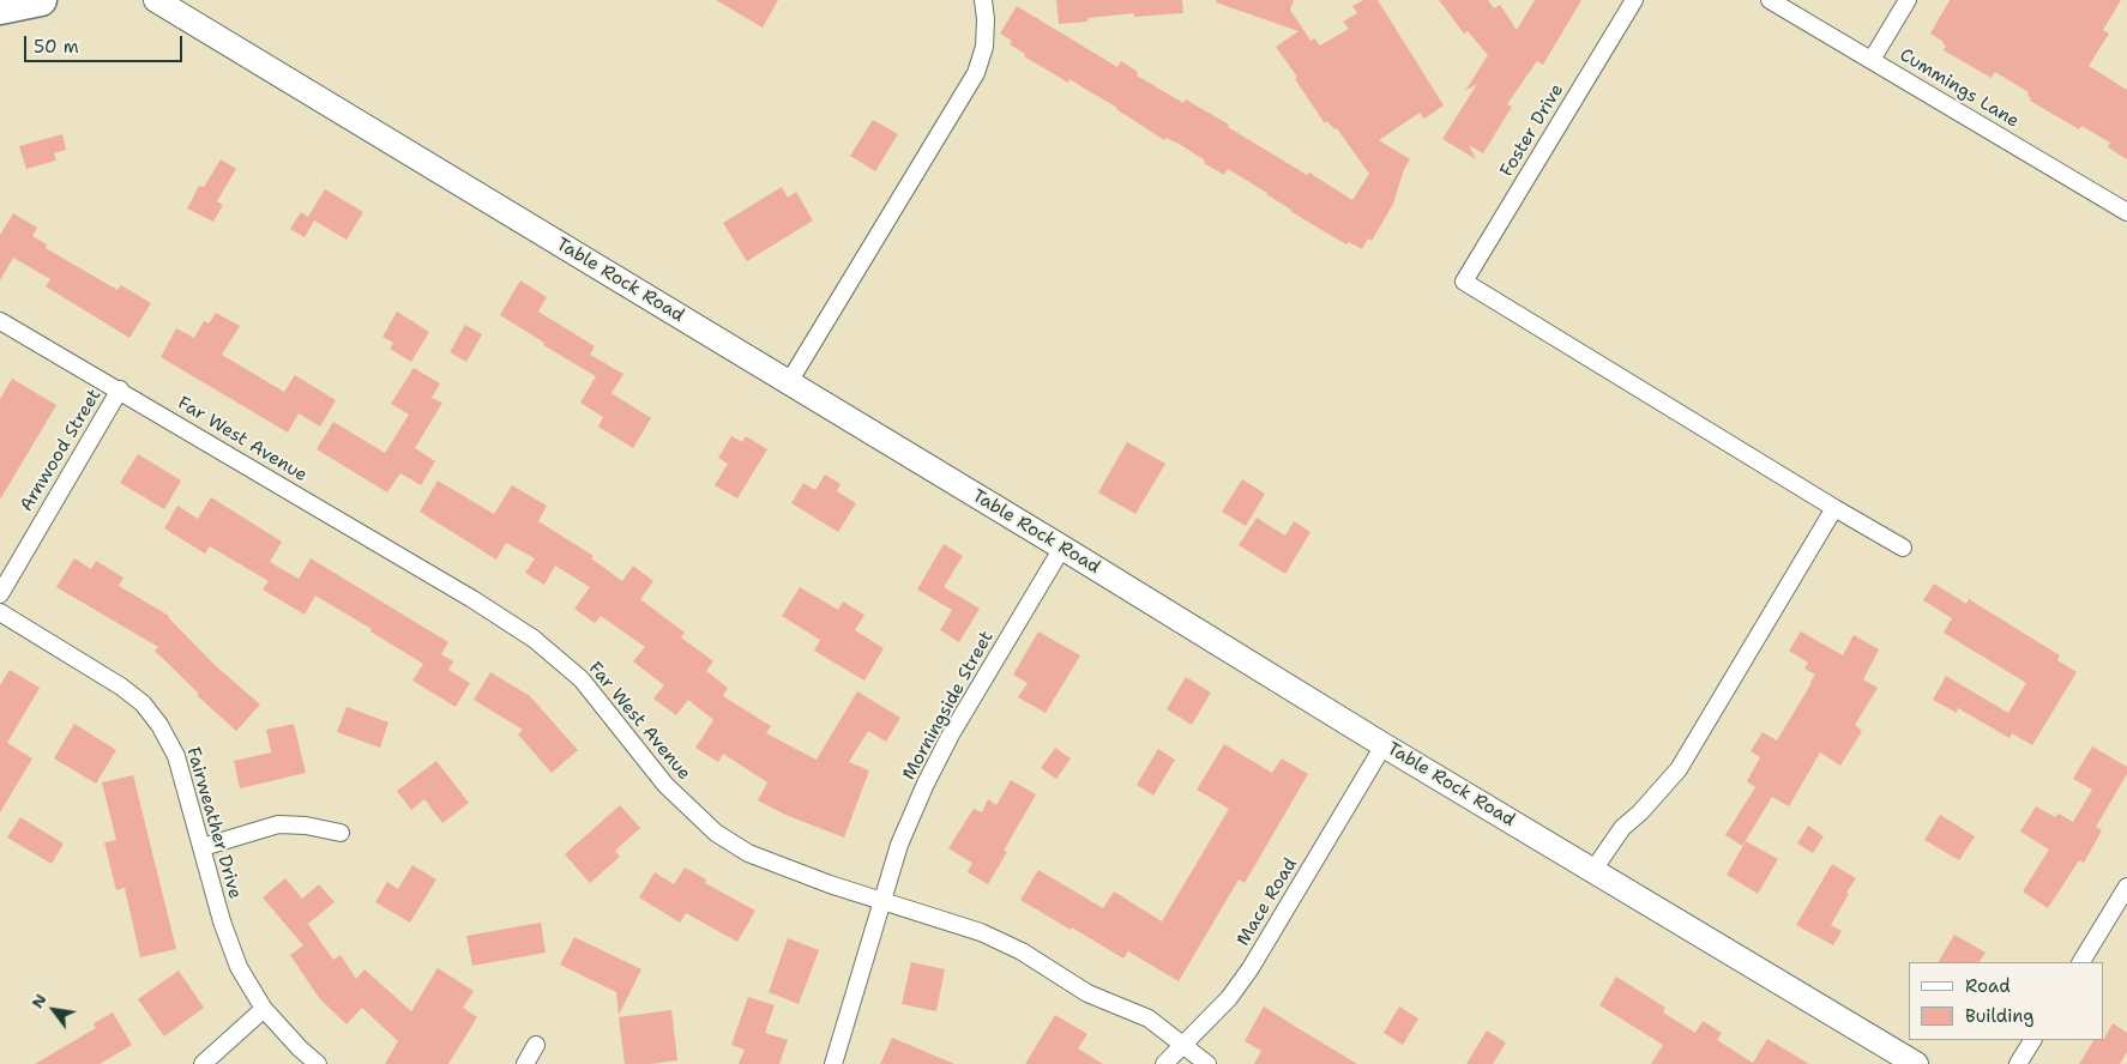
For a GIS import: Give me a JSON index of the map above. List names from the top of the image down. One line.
{"streets":{"main road":["Table Rock Road"],"street":["Cummings Lane","Foster Drive","Far West Avenue","Arnwood Street","Morningside Street","Fairweather Drive","Mace Road"]},"crossings":[["Table Rock Road","Morningside Street"],["Table Rock Road","Mace Road"],["Far West Avenue","Arnwood Street"],["Far West Avenue","Morningside Street"],["Far West Avenue","Mace Road"]],"legend":["Road","Building"],"scale_bar":"50 m","north":"top left"}
